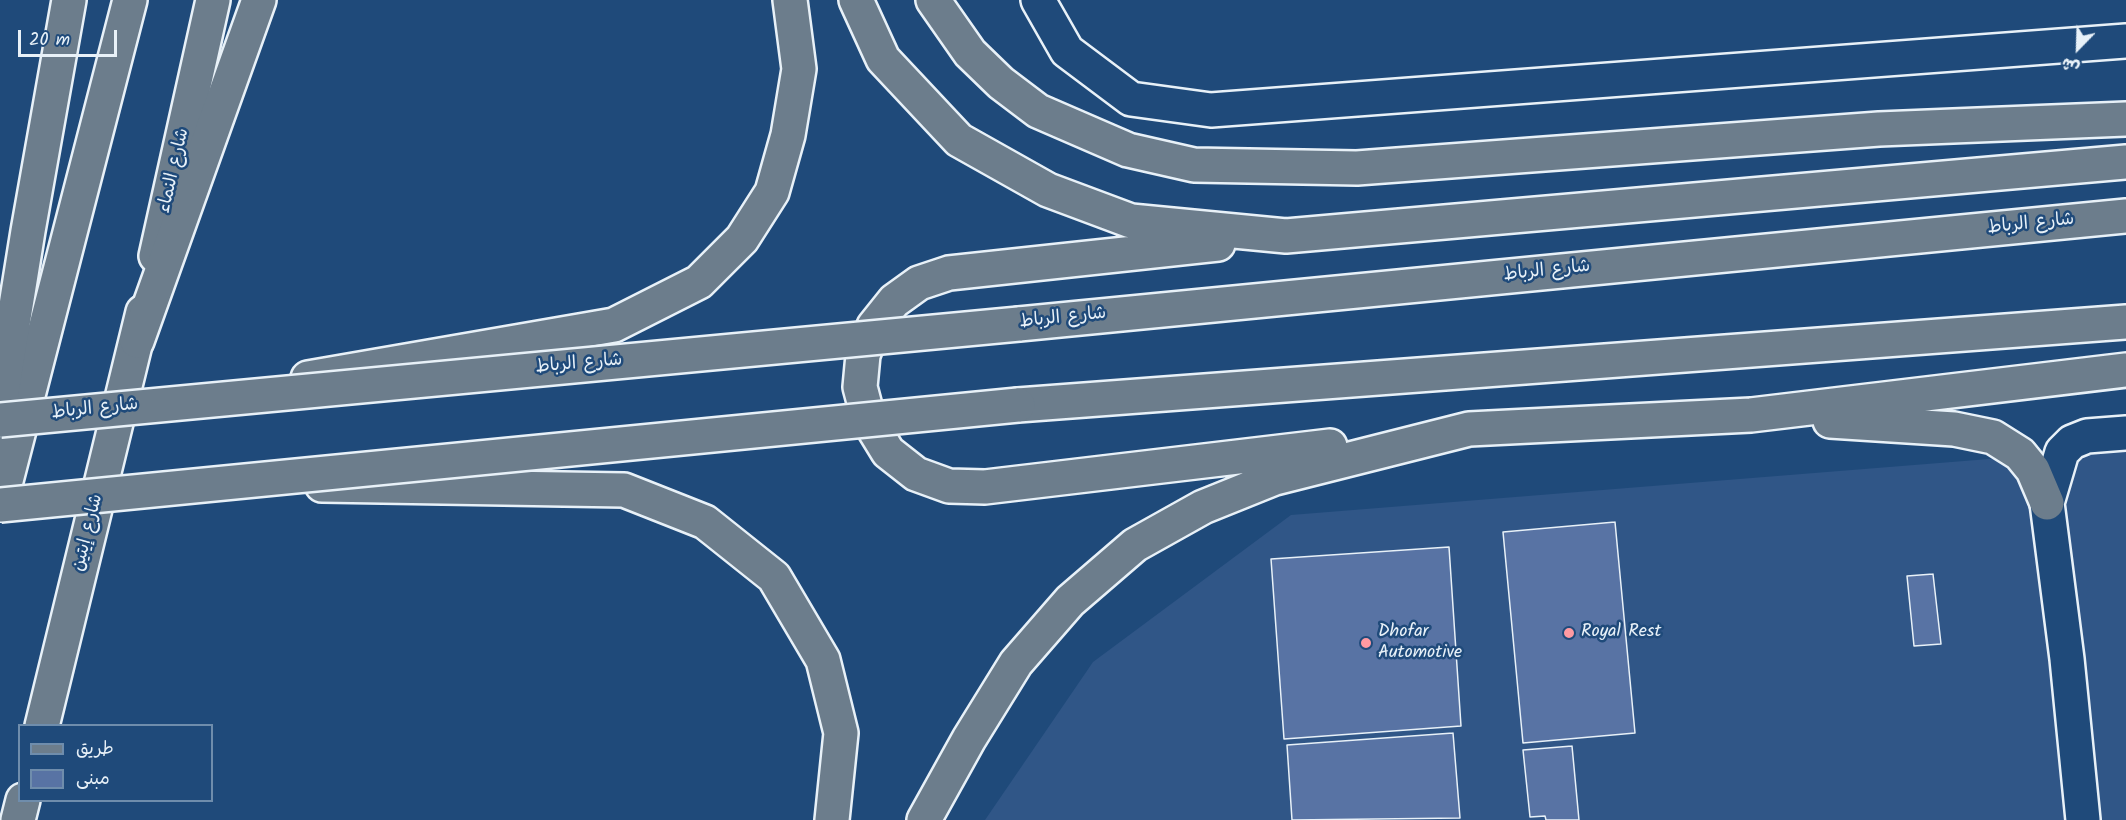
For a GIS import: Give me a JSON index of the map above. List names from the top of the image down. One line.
{"streets":{"main road":["شارع النماء","شارع الرباط","شارع إيتين"]},"crossings":[["شارع النماء","شارع إيتين"]],"places":["Royal Rest","Dhofar Automotive"],"legend":["طريق","مبنى"],"scale_bar":"20 m","north":"bottom left"}
